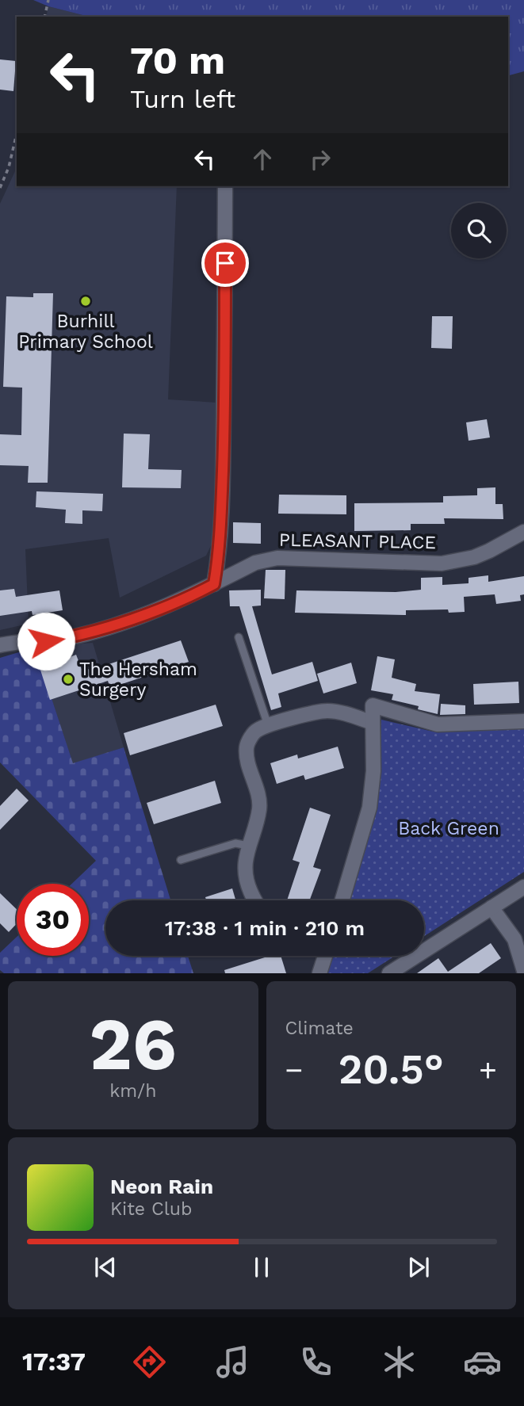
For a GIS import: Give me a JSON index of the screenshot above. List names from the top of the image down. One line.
{"streets":{"street":["PLEASANT PLACE"]},"parks":["Back Green"],"places":["Burhill Primary School","The Hersham Surgery"],"page":{"turn":["70 m","Turn left"],"limit":"30","trip":"17:38 · 1 min · 210 m","tile":[["26","km/h"],"Climate"],"heat":["−","20.5°","+"],"song":["Neon Rain","Kite Club"],"tabs":"17:37"}}
